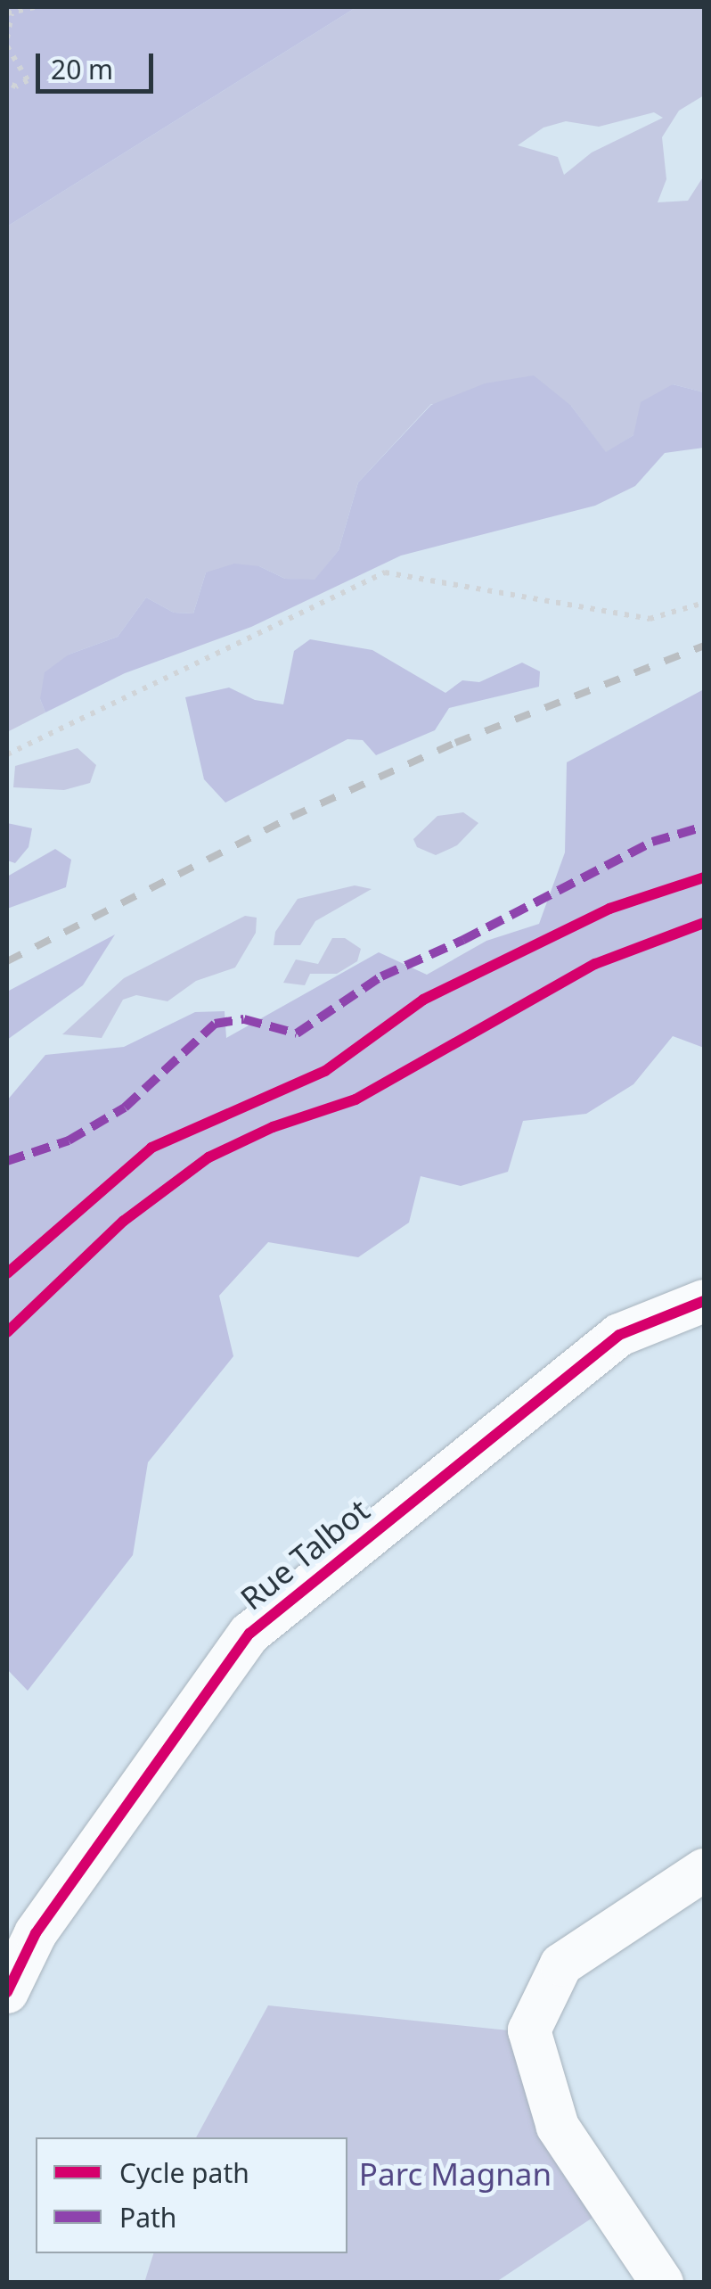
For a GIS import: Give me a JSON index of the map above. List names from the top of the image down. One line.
{"streets":{"street":["Rue Talbot"]},"parks":["Parc Magnan"],"legend":["Cycle path","Path"],"scale_bar":"20 m"}
